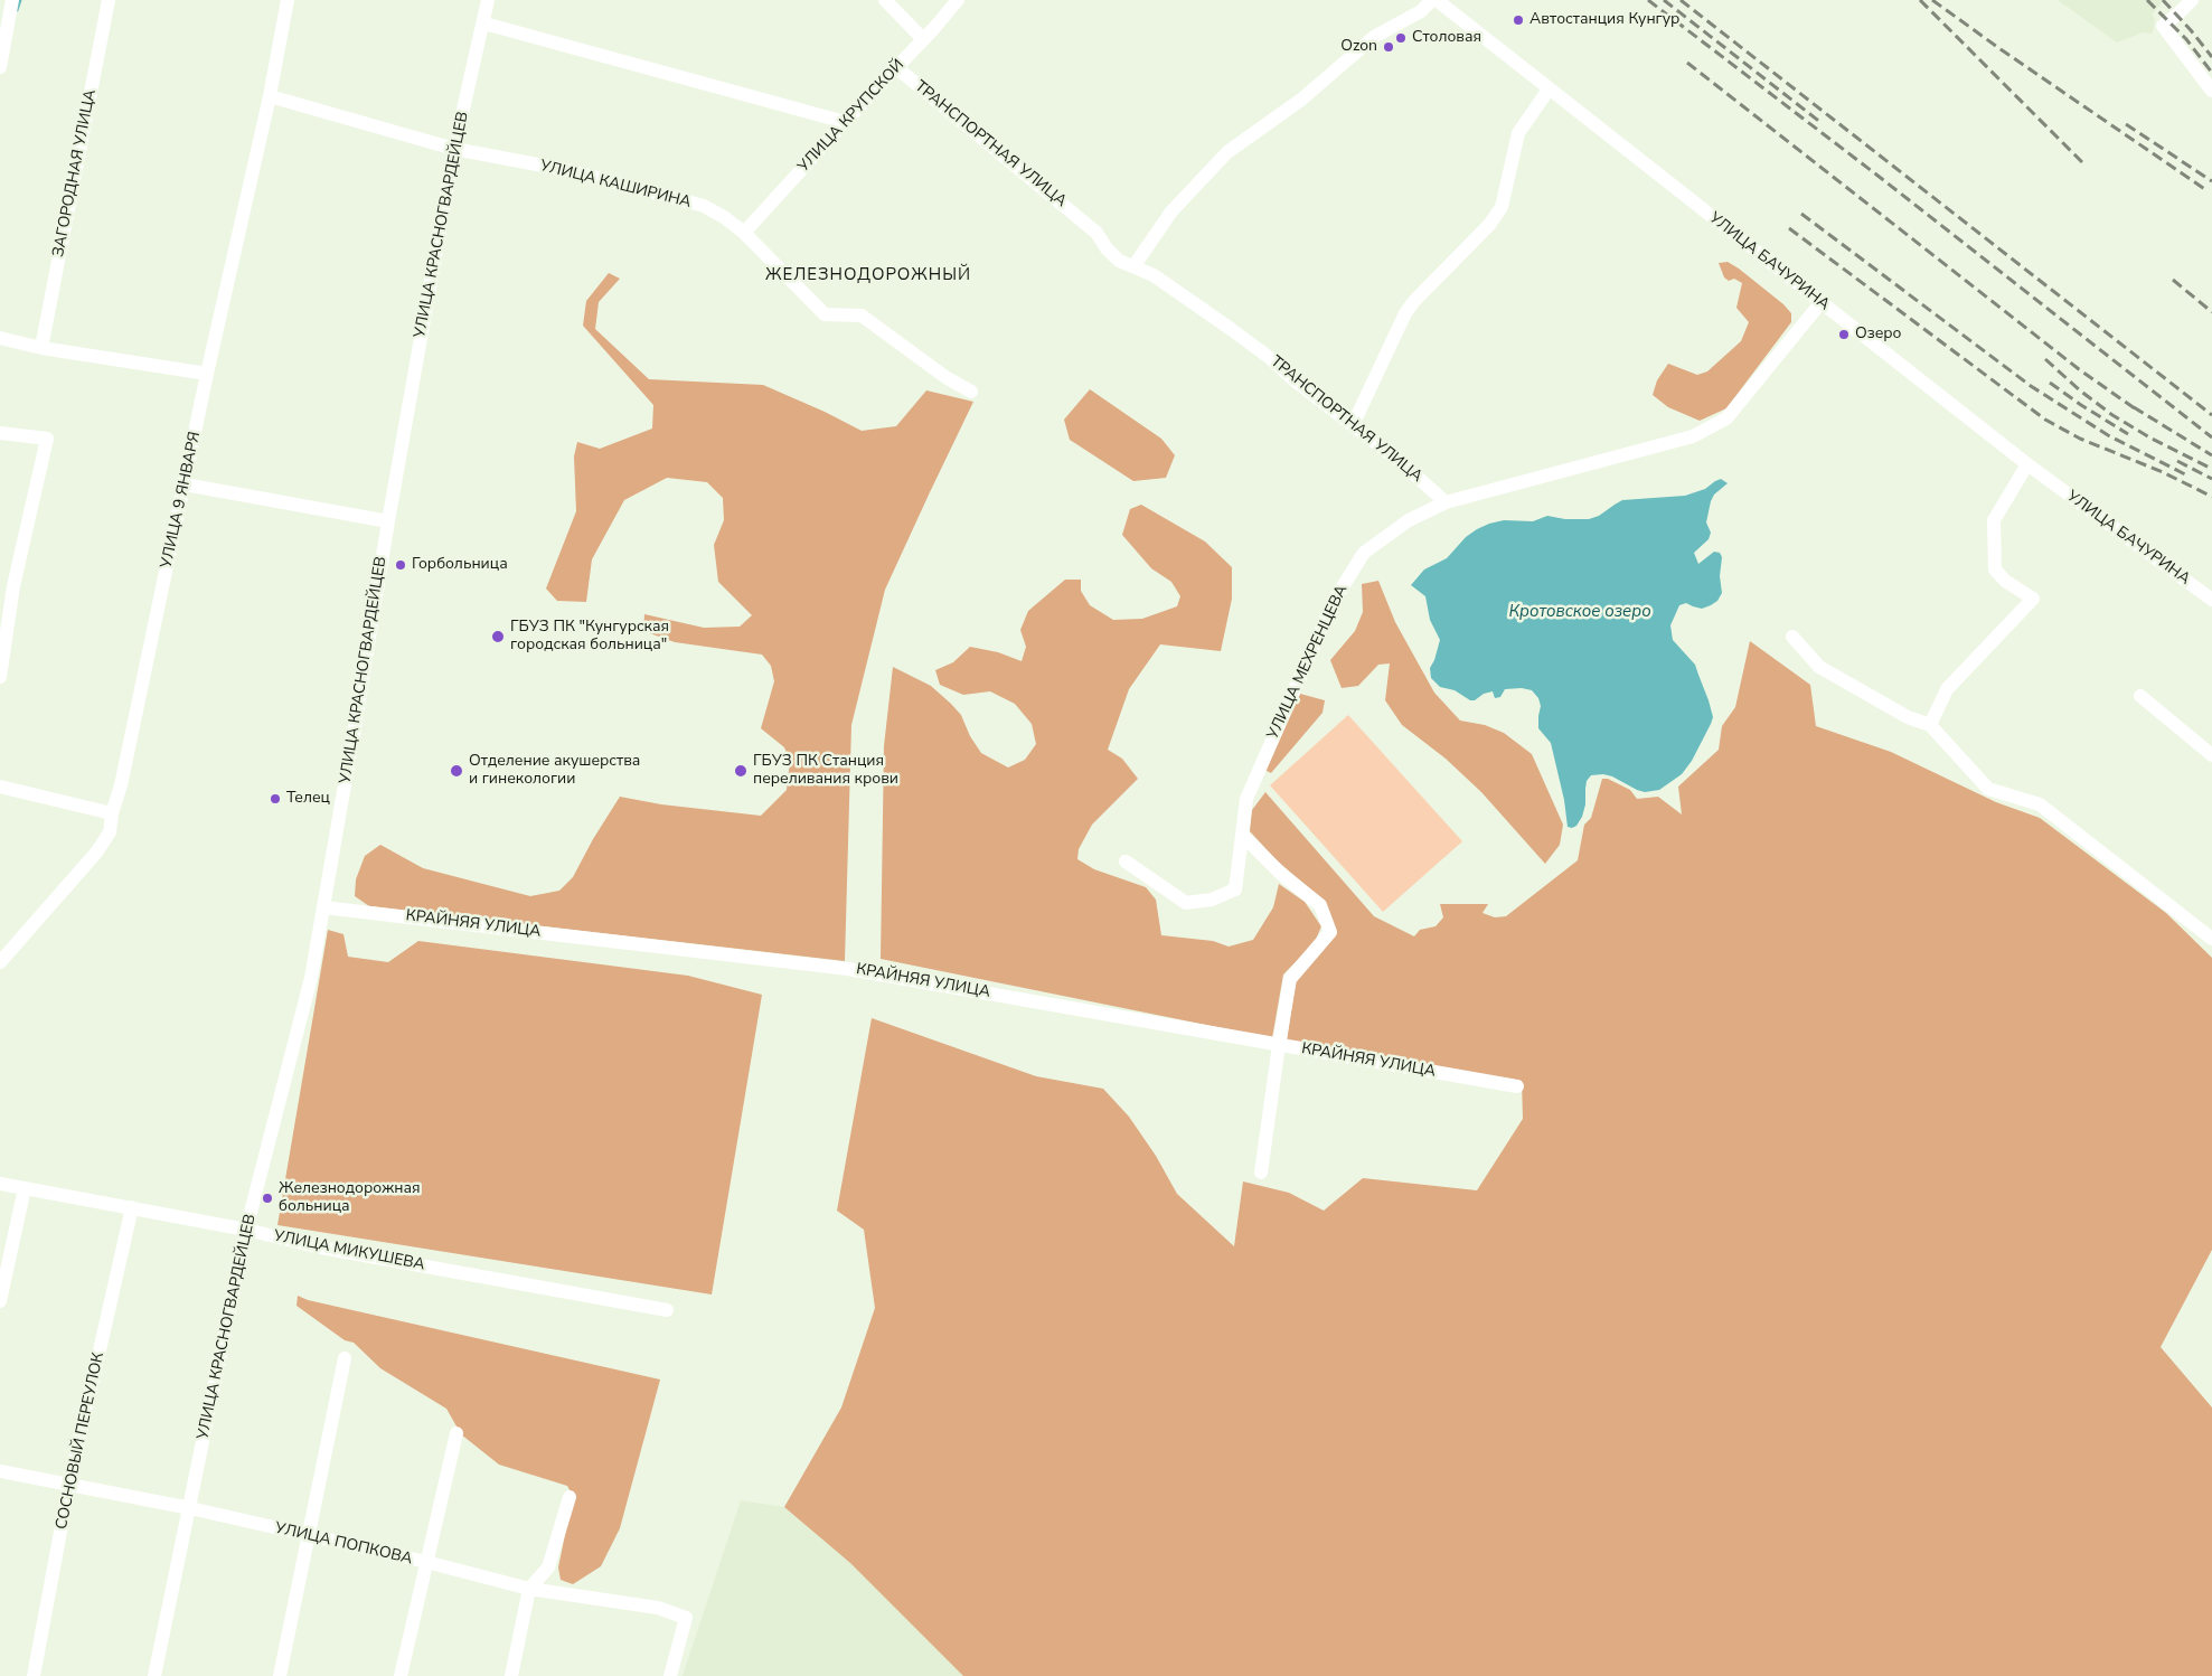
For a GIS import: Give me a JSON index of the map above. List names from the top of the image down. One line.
{"streets":{"street":["УЛИЦА КРУПСКОЙ","ТРАНСПОРТНАЯ УЛИЦА","ЗАГОРОДНАЯ УЛИЦА","УЛИЦА КАШИРИНА","УЛИЦА КРАСНОГВАРДЕЙЦЕВ","УЛИЦА БАЧУРИНА","УЛИЦА 9 ЯНВАРЯ","УЛИЦА МЕХРЕНЦЕВА","КРАЙНЯЯ УЛИЦА","УЛИЦА МИКУШЕВА","СОСНОВЫЙ ПЕРЕУЛОК","УЛИЦА ПОПКОВА"]},"crossings":[["УЛИЦА КРУПСКОЙ","ТРАНСПОРТНАЯ УЛИЦА"],["УЛИЦА КРУПСКОЙ","УЛИЦА КАШИРИНА"],["ТРАНСПОРТНАЯ УЛИЦА","УЛИЦА МЕХРЕНЦЕВА"],["УЛИЦА КАШИРИНА","УЛИЦА КРАСНОГВАРДЕЙЦЕВ"],["УЛИЦА КАШИРИНА","УЛИЦА 9 ЯНВАРЯ"],["УЛИЦА КРАСНОГВАРДЕЙЦЕВ","КРАЙНЯЯ УЛИЦА"],["УЛИЦА КРАСНОГВАРДЕЙЦЕВ","УЛИЦА МИКУШЕВА"],["УЛИЦА КРАСНОГВАРДЕЙЦЕВ","УЛИЦА ПОПКОВА"],["УЛИЦА МИКУШЕВА","СОСНОВЫЙ ПЕРЕУЛОК"],["СОСНОВЫЙ ПЕРЕУЛОК","УЛИЦА ПОПКОВА"]],"districts":["ЖЕЛЕЗНОДОРОЖНЫЙ"],"water":["Кротовское озеро"],"places":["Автостанция Кунгур","Столовая","Ozon","Озеро","Горбольница","ГБУЗ ПК \"Кунгурская городская больница\"","Отделение акушерства и гинекологии","ГБУЗ ПК Станция переливания крови","Телец","Железнодорожная больница"]}
